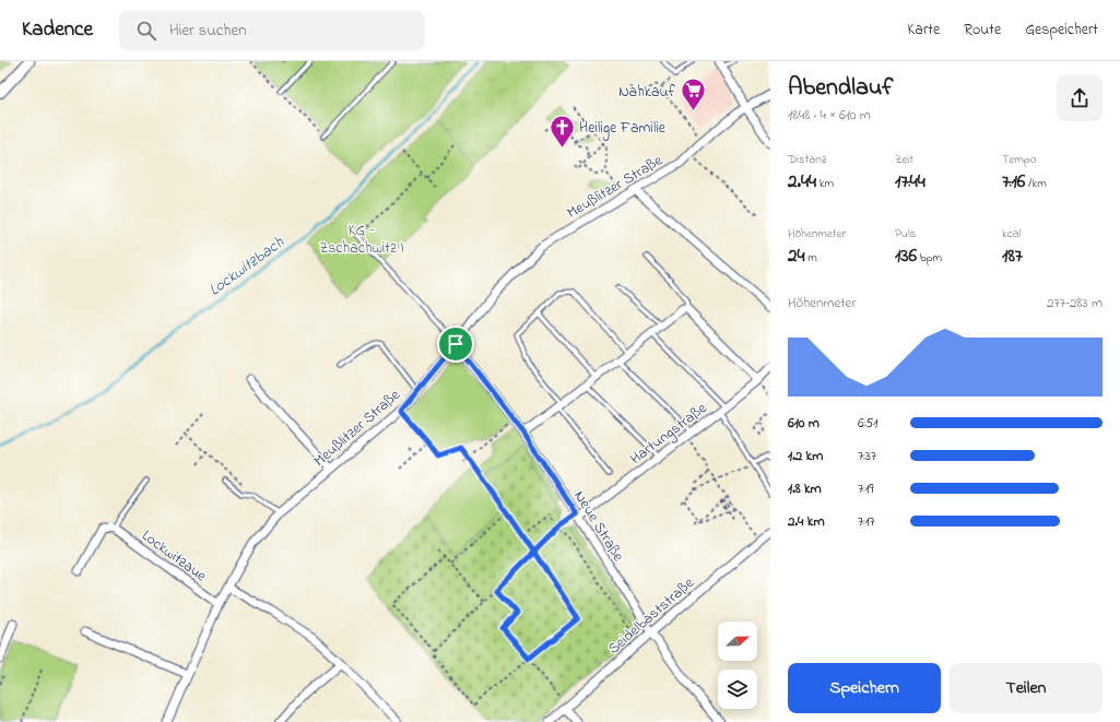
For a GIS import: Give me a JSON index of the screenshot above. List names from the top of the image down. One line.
{"streets":{"street":["Meußlitzer Straße","Hartungstraße","Neue Straße","Lockwitzaue","Seidelbaststraße"]},"crossings":[["Meußlitzer Straße","Neue Straße"],["Meußlitzer Straße","Lockwitzaue"],["Hartungstraße","Neue Straße"],["Neue Straße","Seidelbaststraße"]],"water":["Lockwitzbach"],"parks":["KG - Zschachwitz I"],"places":{"supermarket":["Nahkauf"],"church":["Heilige Familie"]},"north":"right","page":{"header":"Kadence","search":"Hier suchen","nav":["Karte","Route","Gespeichert"],"heading":["Abendlauf","18:48 · 4 × 610 m"],"stats":[["Distanz","2.44 km"],["Zeit","17:44"],["Tempo","7:16 /km"],["Höhenmeter","24 m"],["Puls","136 bpm"],["kcal","187"]],"chart":["Höhenmeter","277–283 m"],"list":[{"name":"610 m","note":"6:51"},{"name":"1.2 km","note":"7:37"},{"name":"1.8 km","note":"7:19"},{"name":"2.4 km","note":"7:17"}],"buttons":["Speichern","Teilen"]}}
